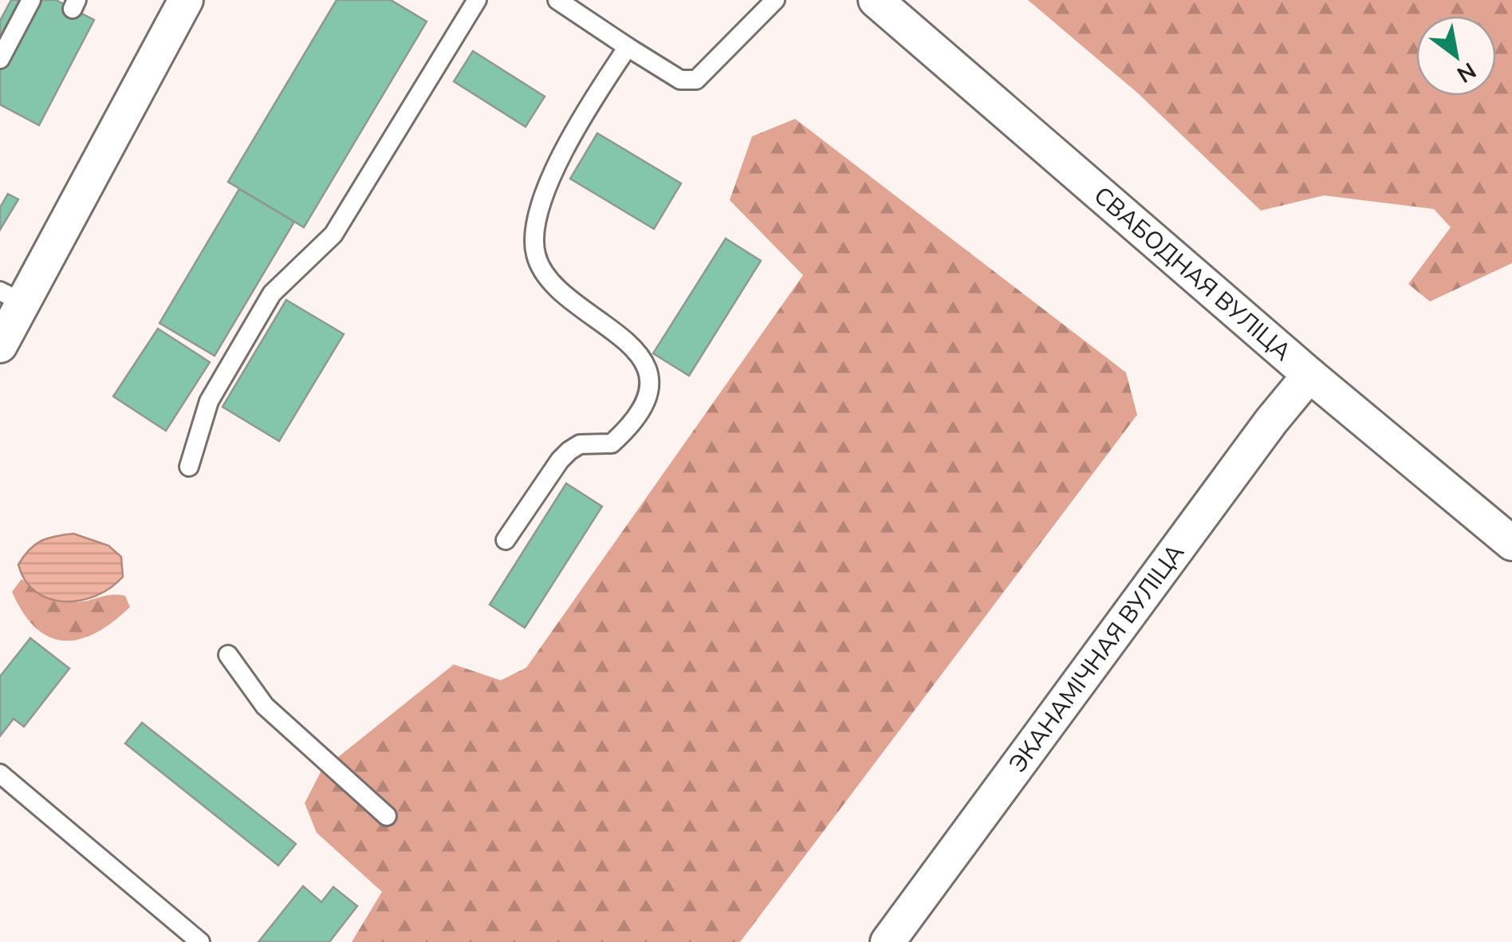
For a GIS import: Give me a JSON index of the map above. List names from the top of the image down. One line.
{"streets":{"street":["СВАБОДНАЯ ВУЛІЦА","ЭКАНАМІЧНАЯ ВУЛІЦА"]},"crossings":[["СВАБОДНАЯ ВУЛІЦА","ЭКАНАМІЧНАЯ ВУЛІЦА"]],"north":"bottom right"}
